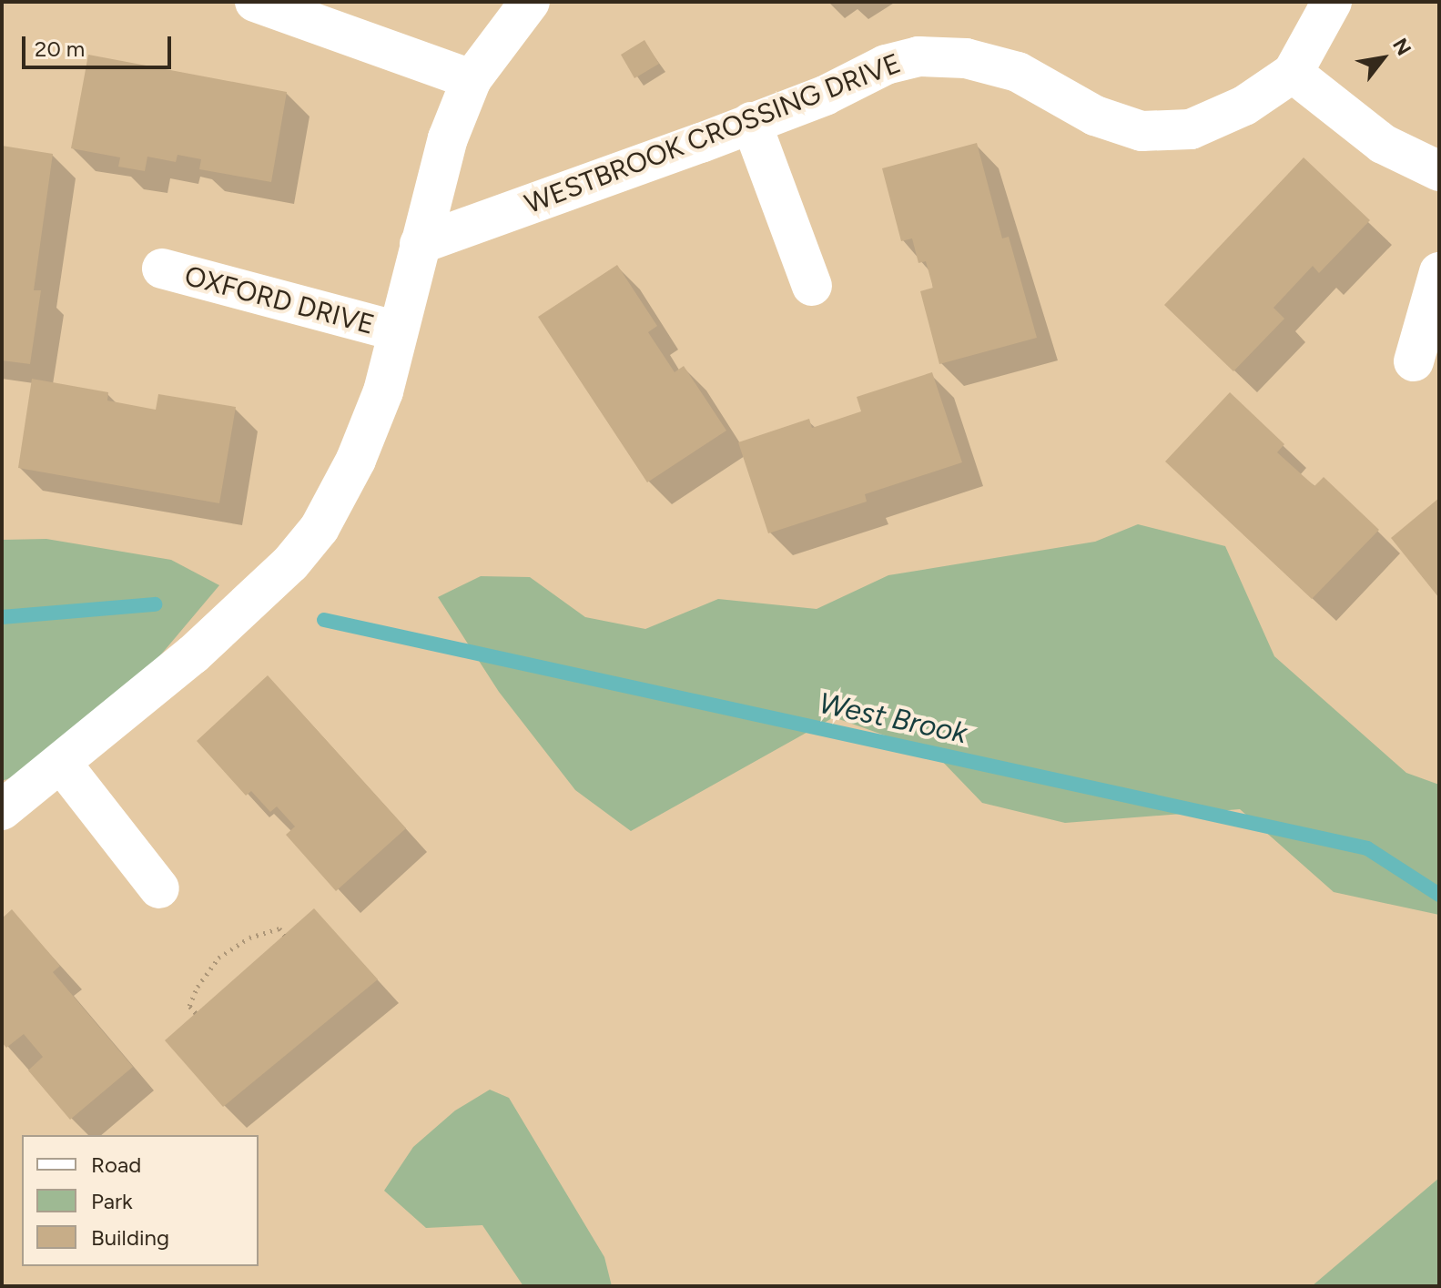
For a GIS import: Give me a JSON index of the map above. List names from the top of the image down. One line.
{"streets":{"street":["WESTBROOK CROSSING DRIVE","OXFORD DRIVE"]},"water":["West Brook"],"legend":["Road","Park","Building"],"scale_bar":"20 m","north":"top right"}
